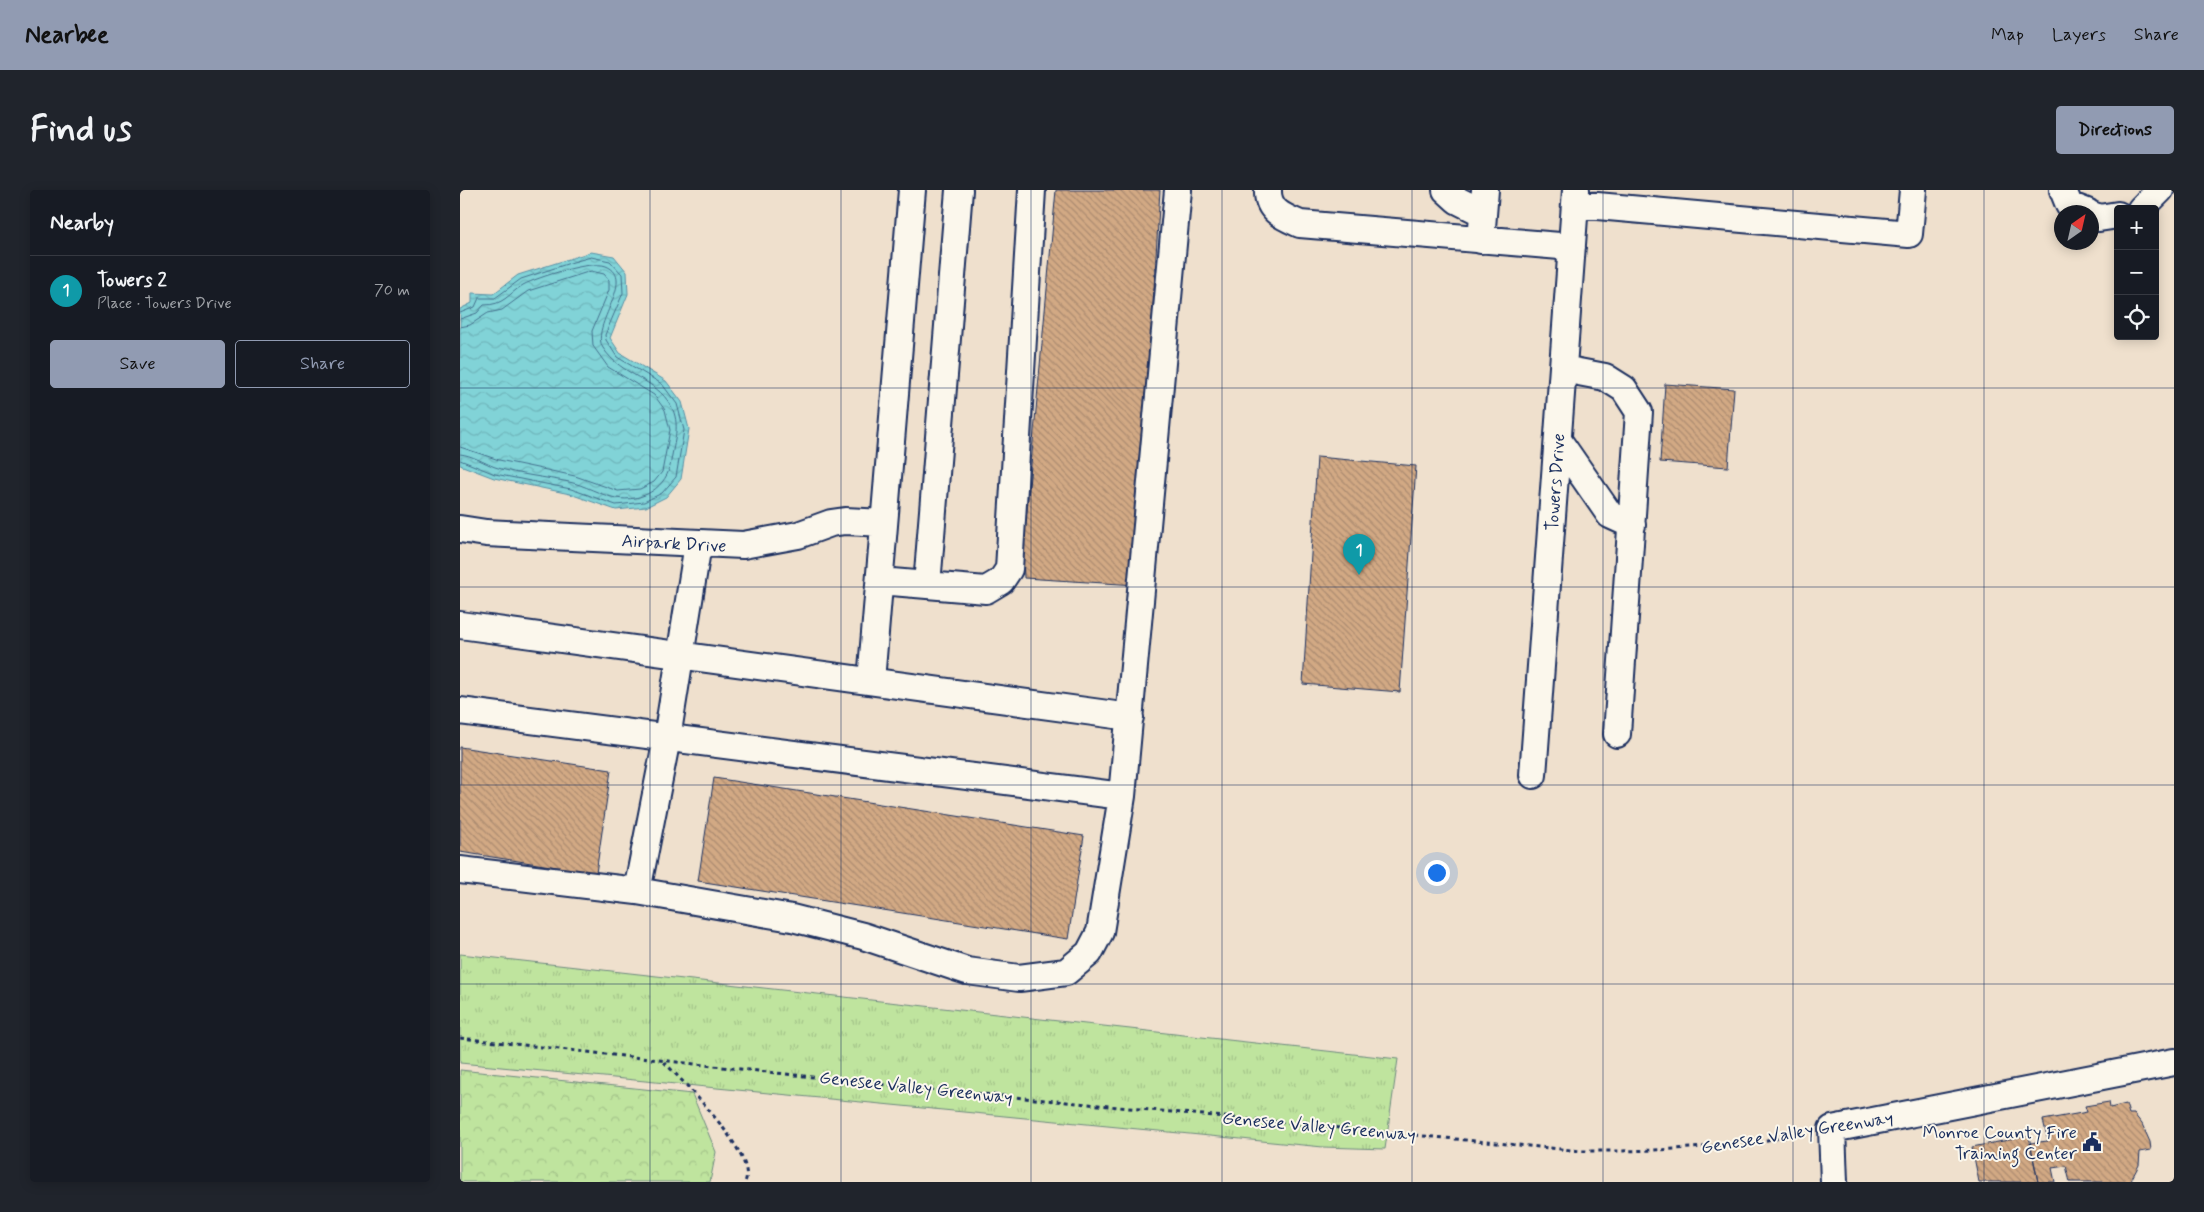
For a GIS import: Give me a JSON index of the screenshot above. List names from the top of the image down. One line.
{"streets":{"street":["Towers Drive","Airpark Drive","Genesee Valley Greenway"]},"places":{"public building":["Monroe County Fire Training Center"]},"north":"top right","page":{"header":"Nearbee","nav":["Map","Layers","Share"],"buttons":["Directions",["Save","Share"]],"title":"Find us","heading":"Nearby","map_buttons":["+","−"],"list":[{"mark":"1","name":"Towers 2","note":"Place · Towers Drive","value":"70 m"}],"pins":"1"}}
